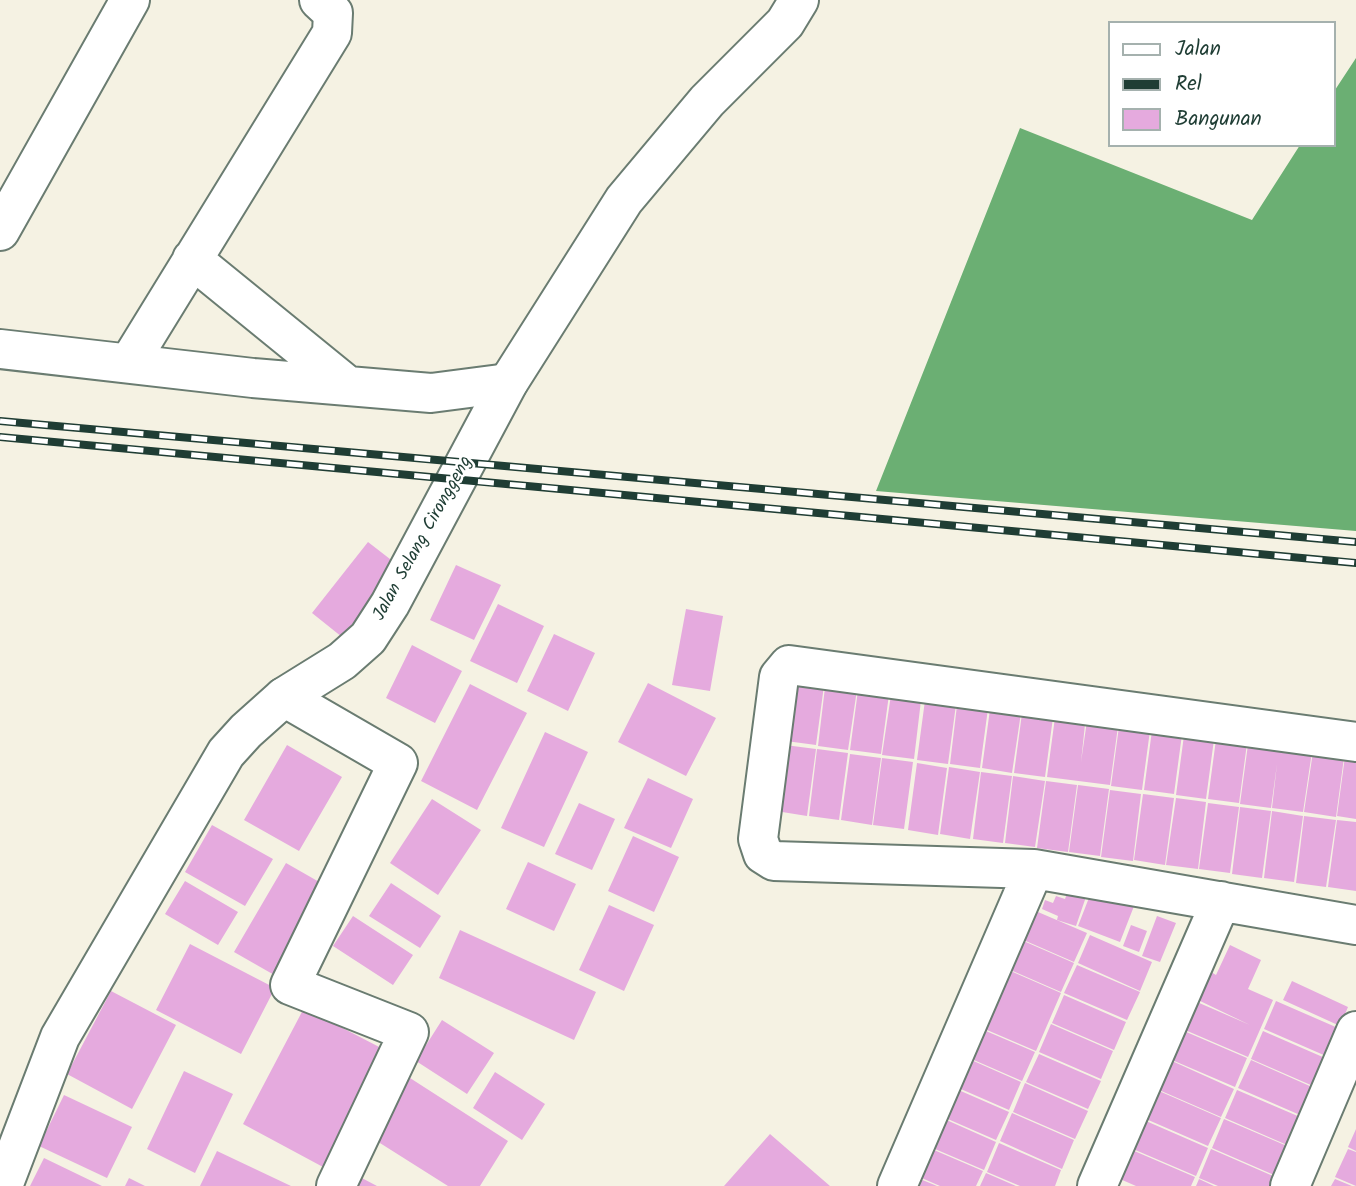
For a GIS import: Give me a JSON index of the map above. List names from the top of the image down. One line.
{"streets":{"street":["Jalan Selang Cironggeng"]},"legend":["Jalan","Rel","Bangunan"]}
